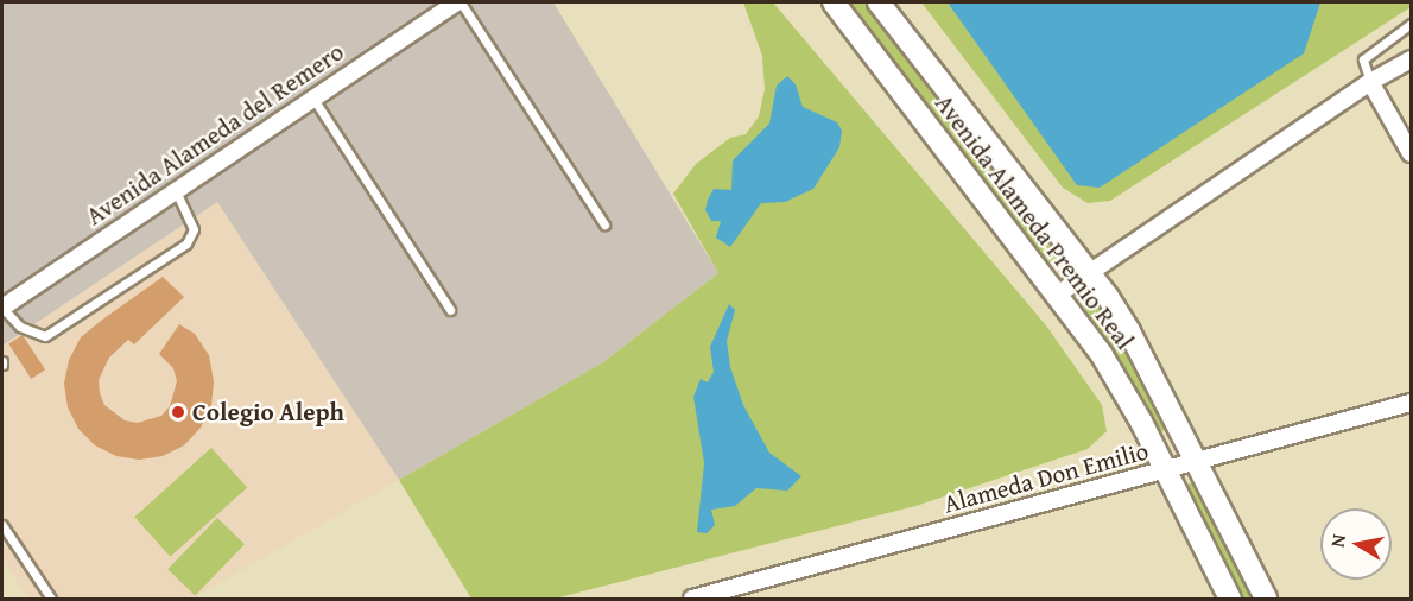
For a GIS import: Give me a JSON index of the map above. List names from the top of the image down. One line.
{"streets":{"street":["Avenida Alameda del Remero","Avenida Alameda Premio Real","Alameda Don Emilio"]},"crossings":[["Avenida Alameda Premio Real","Alameda Don Emilio"]],"places":["Colegio Aleph"],"north":"left"}
